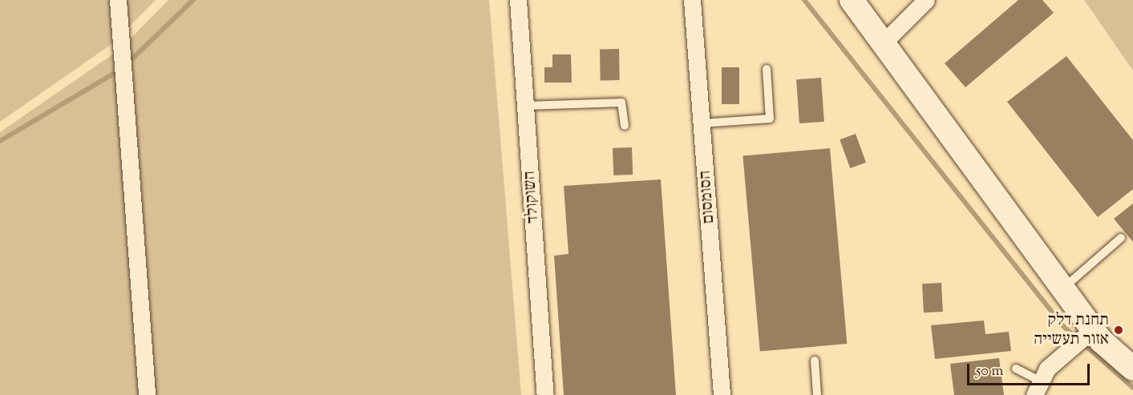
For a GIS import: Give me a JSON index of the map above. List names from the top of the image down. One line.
{"streets":{"street":["השוקולד","הסומסום"]},"places":["תחנת דלק אזור תעשייה"],"scale_bar":"50 m"}
